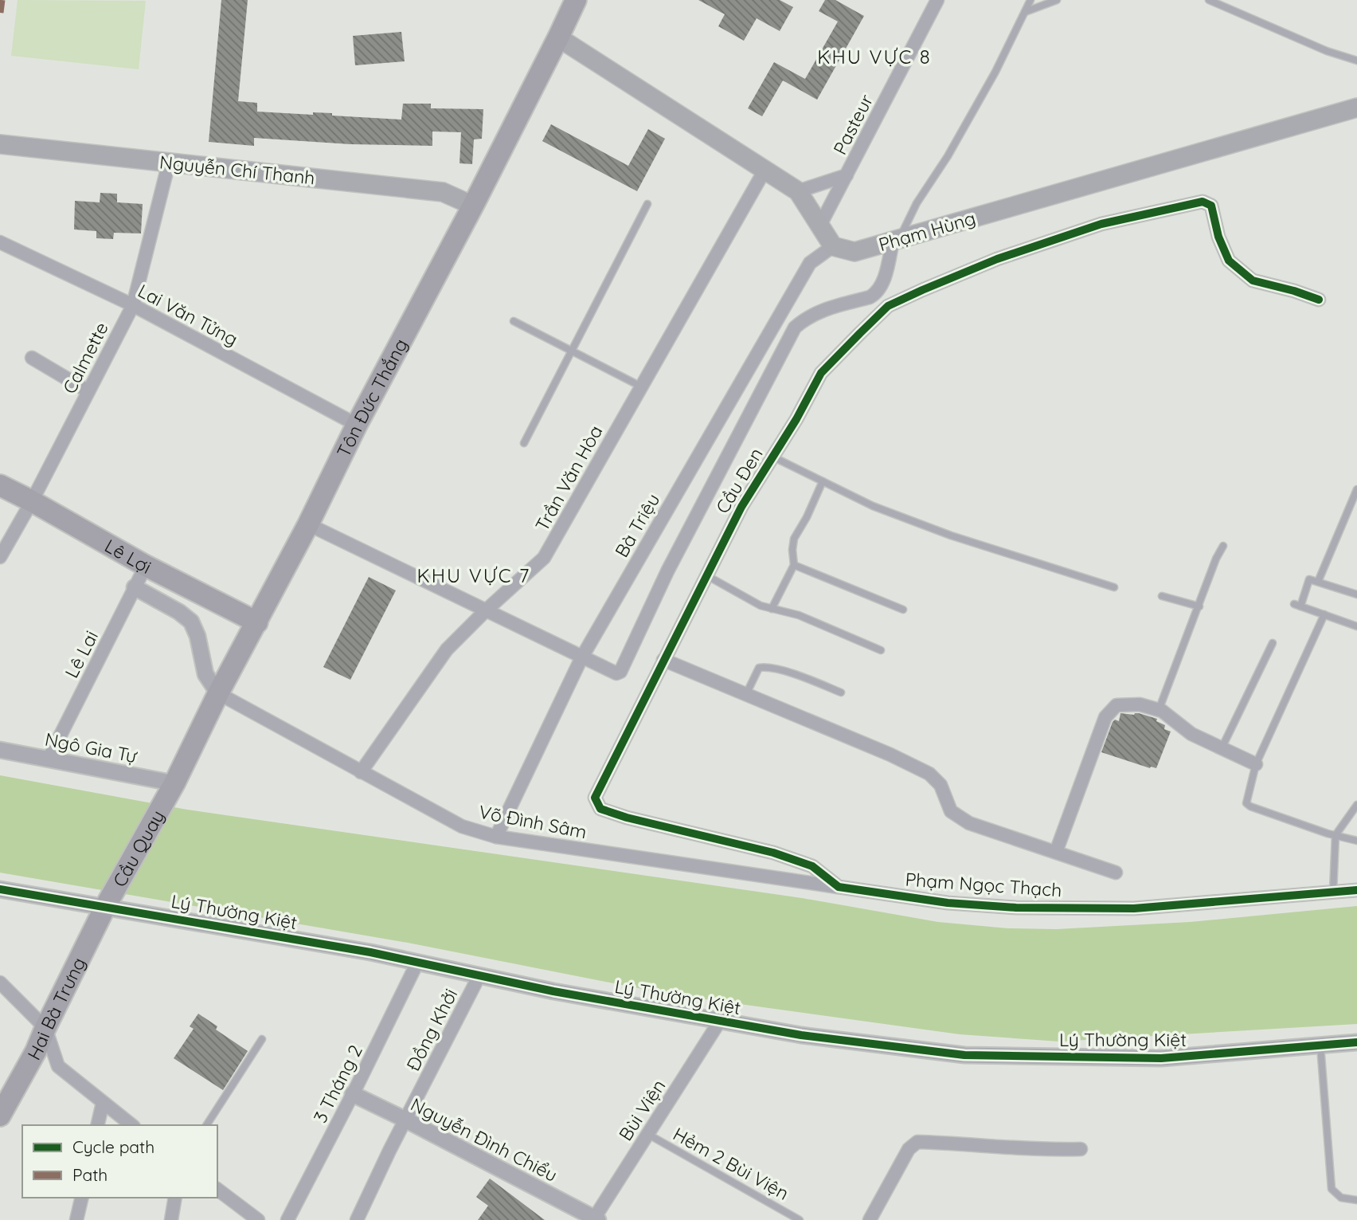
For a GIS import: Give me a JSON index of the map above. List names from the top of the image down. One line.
{"streets":{"main road":["Nguyễn Chí Thanh","Phạm Hùng","Tôn Đức Thắng","Lê Lợi","Cầu Quay","Hai Bà Trưng"],"street":["Pasteur","Lai Văn Tửng","Calmette","Trần Văn Hòa","Cầu Đen","Bà Triệu","Lê Lai","Ngô Gia Tự","Võ Đình Sâm","Phạm Ngọc Thạch","Lý Thường Kiệt","Đồng Khởi","3 Tháng 2","Bùi Viện","Nguyễn Đình Chiểu"],"lane":["Hẻm 2 Bùi Viện"]},"crossings":[["Nguyễn Chí Thanh","Calmette"],["Nguyễn Chí Thanh","Tôn Đức Thắng"],["Phạm Hùng","Bà Triệu"],["Lai Văn Tửng","Calmette"],["Lai Văn Tửng","Tôn Đức Thắng"],["Calmette","Lê Lợi"],["Tôn Đức Thắng","Lê Lợi"],["Tôn Đức Thắng","Ngô Gia Tự"],["Tôn Đức Thắng","Võ Đình Sâm"],["Tôn Đức Thắng","Cầu Quay"],["Trần Văn Hòa","Võ Đình Sâm"],["Cầu Đen","Phạm Ngọc Thạch"],["Bà Triệu","Võ Đình Sâm"],["Lê Lợi","Lê Lai"],["Lê Lai","Ngô Gia Tự"],["Ngô Gia Tự","Cầu Quay"],["Võ Đình Sâm","Phạm Ngọc Thạch"],["Cầu Quay","Lý Thường Kiệt"],["Cầu Quay","Hai Bà Trưng"],["Lý Thường Kiệt","Hai Bà Trưng"],["Lý Thường Kiệt","Đồng Khởi"],["Lý Thường Kiệt","3 Tháng 2"],["Lý Thường Kiệt","Bùi Viện"],["Đồng Khởi","Nguyễn Đình Chiểu"],["3 Tháng 2","Nguyễn Đình Chiểu"],["Bùi Viện","Nguyễn Đình Chiểu"],["Bùi Viện","Hẻm 2 Bùi Viện"]],"districts":["KHU VỰC 8","KHU VỰC 7"],"legend":["Cycle path","Path"]}
